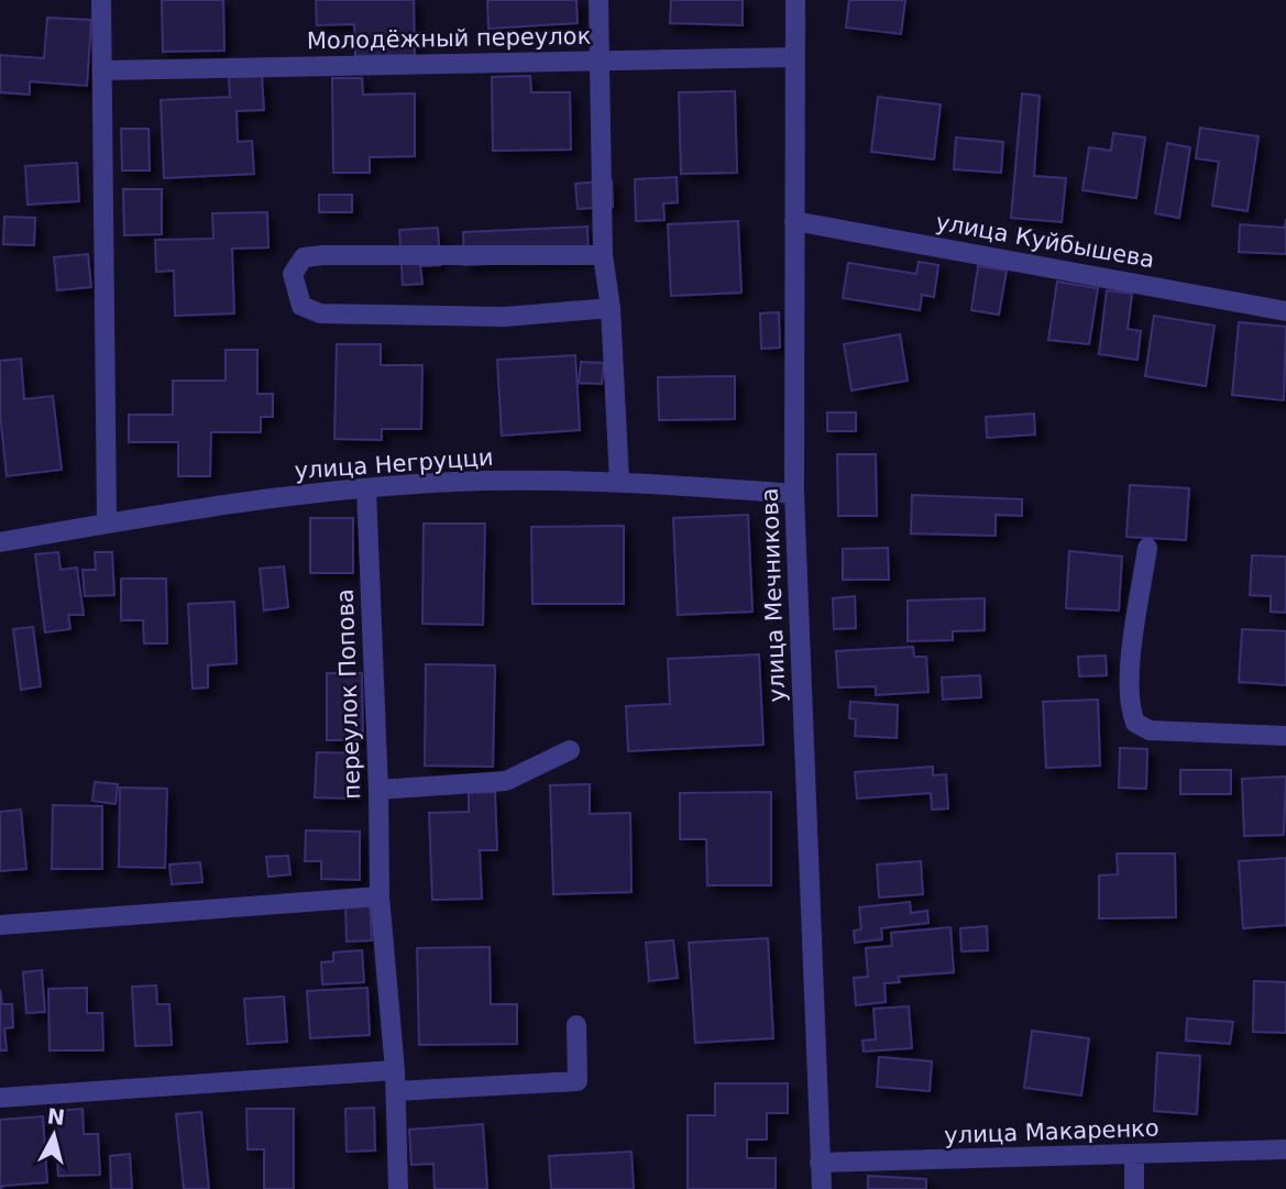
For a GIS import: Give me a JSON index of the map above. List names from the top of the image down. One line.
{"streets":{"street":["Молодёжный переулок","улица Куйбышева","улица Негруцци","улица Мечникова","переулок Попова","улица Макаренко"]},"crossings":[["Молодёжный переулок","улица Мечникова"],["улица Куйбышева","улица Мечникова"],["улица Негруцци","улица Мечникова"],["улица Негруцци","переулок Попова"],["улица Мечникова","улица Макаренко"]],"north":"top"}
